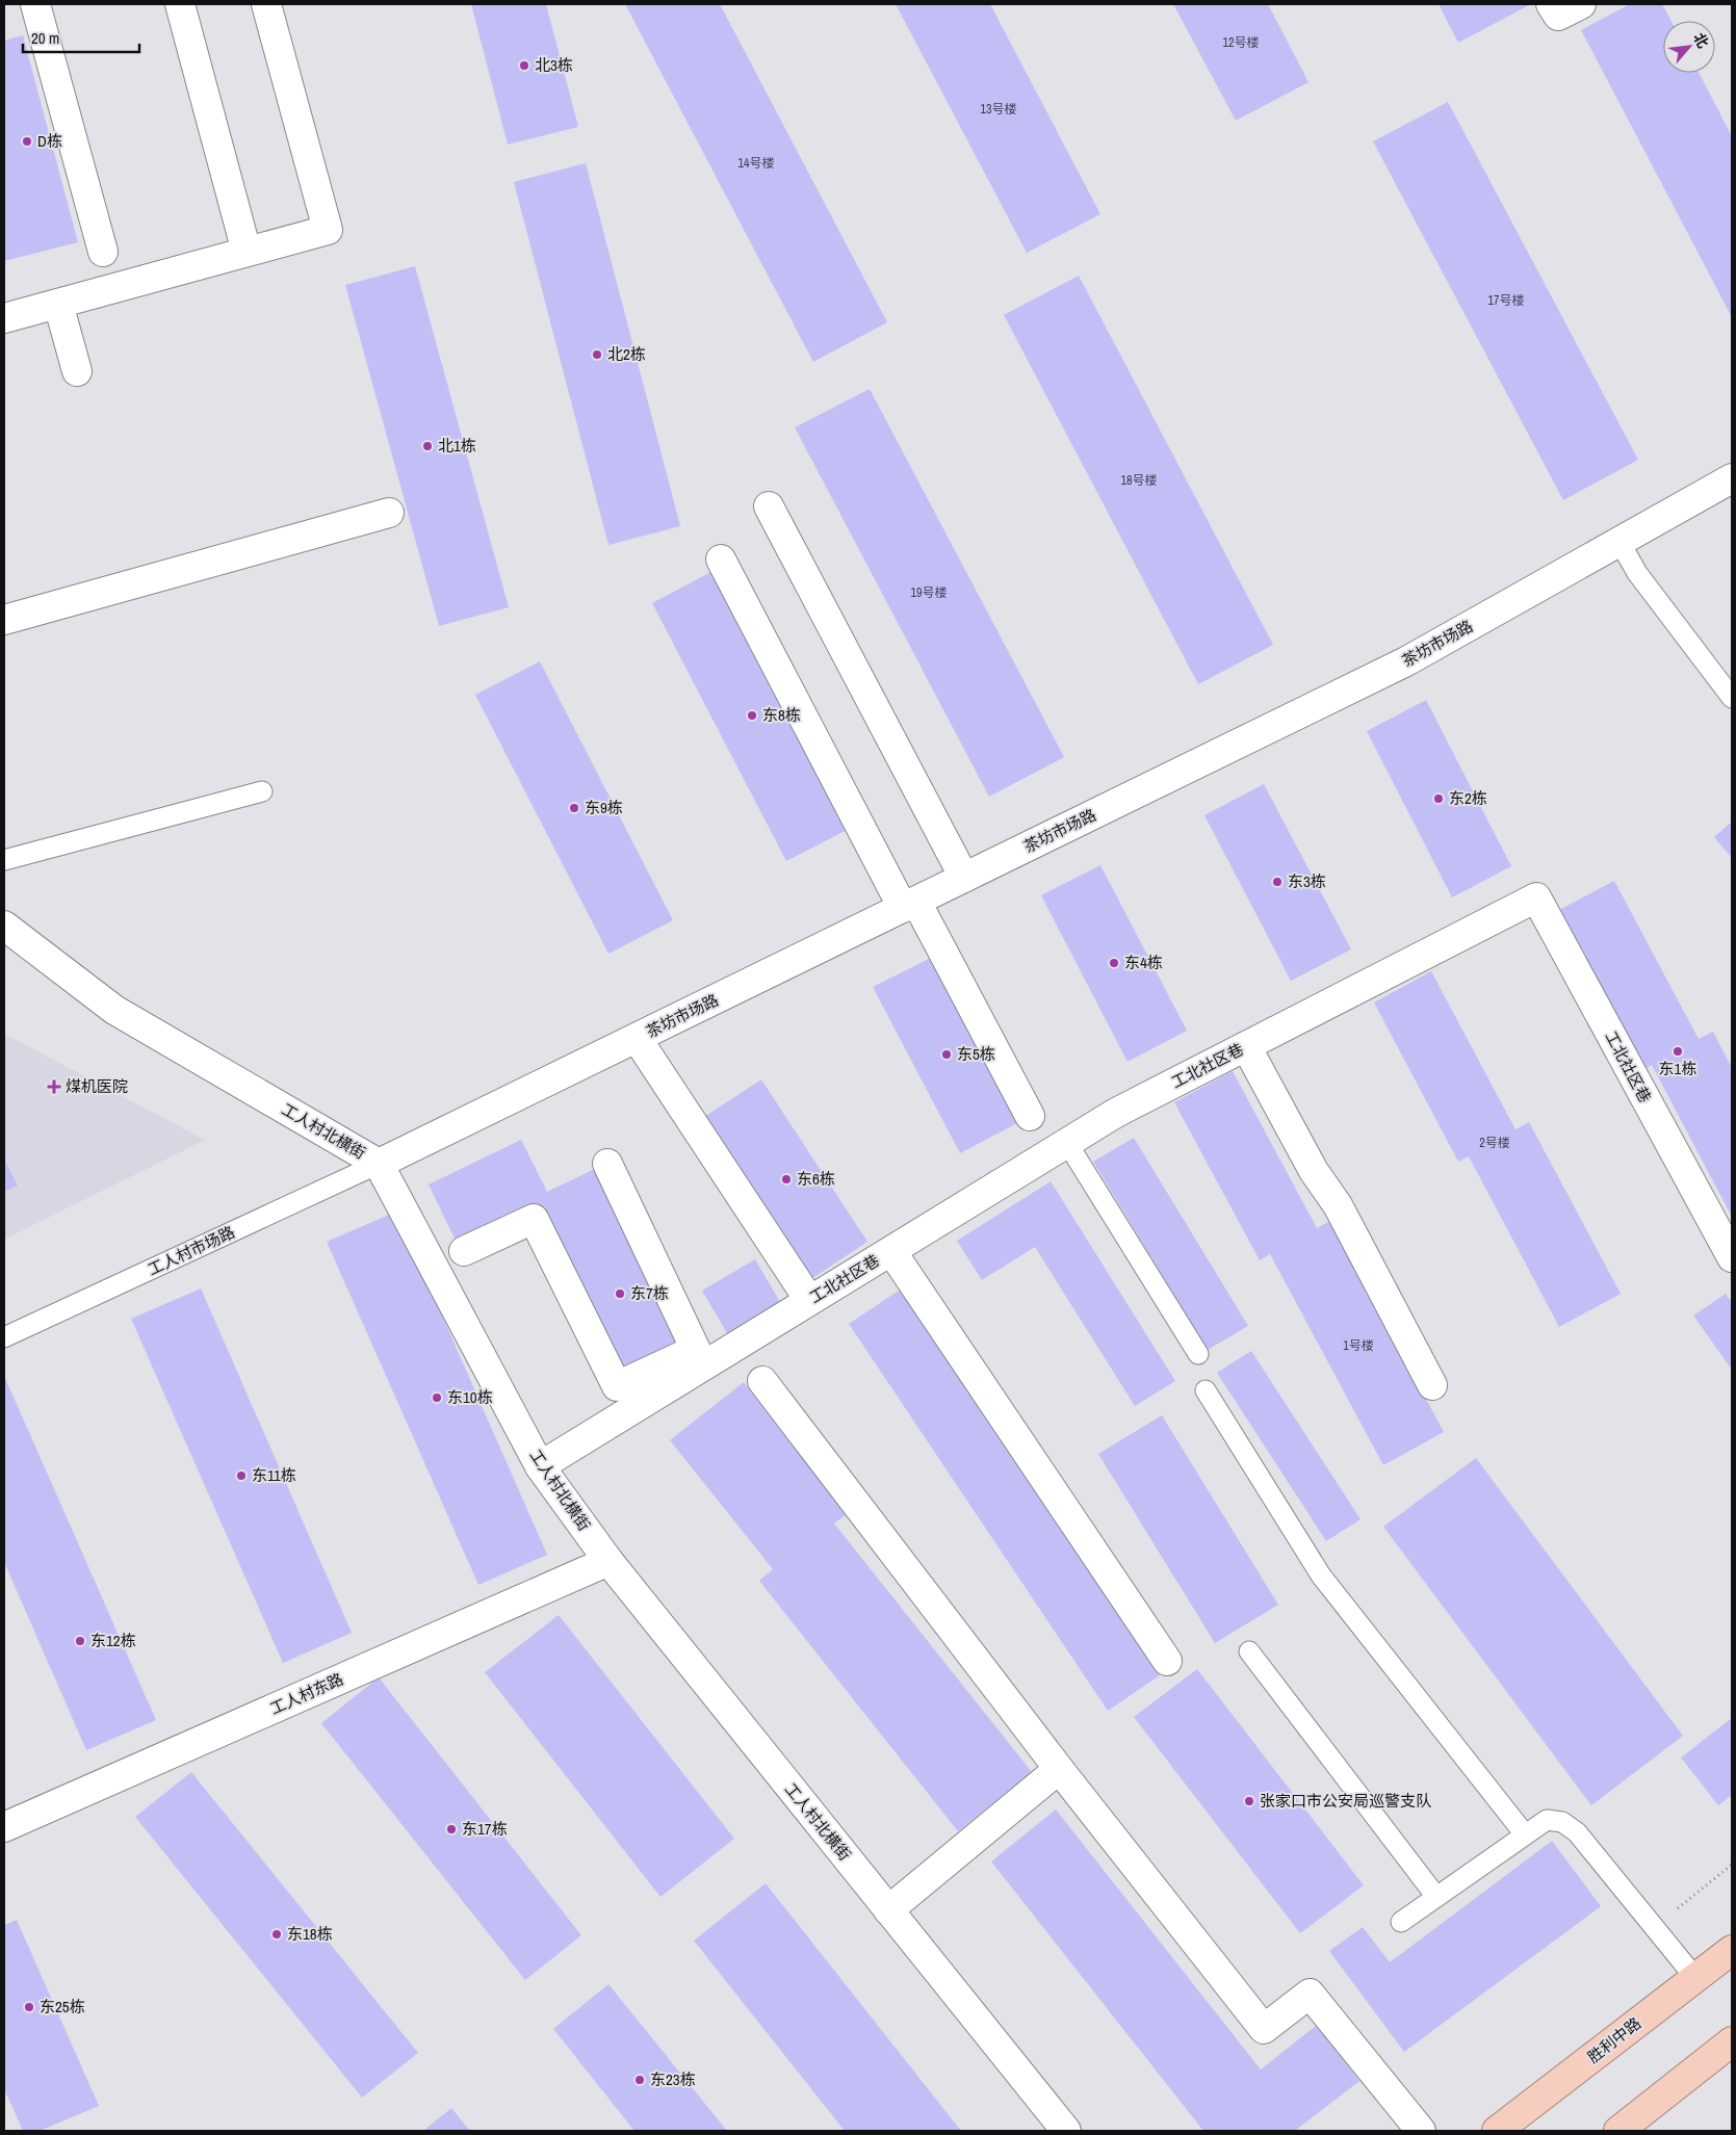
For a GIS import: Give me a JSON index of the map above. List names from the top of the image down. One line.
{"streets":{"highway":["胜利中路"],"street":["茶坊市场路","工北社区巷","工人村北横街","工人村东路"],"lane":["工人村市场路"]},"crossings":[["茶坊市场路","工人村北横街"],["茶坊市场路","工人村市场路"],["工北社区巷","工人村北横街"],["工人村北横街","工人村市场路"],["工人村北横街","工人村东路"]],"places":{"other":["北3栋","D栋","北2栋","北1栋","东8栋","东2栋","东9栋","东3栋","东4栋","东1栋","东5栋","东6栋","东7栋","东10栋","东11栋","东12栋","张家口市公安局巡警支队","东17栋","东18栋","东25栋","东23栋"],"health":["煤机医院"]},"house_numbers":["12号楼","13号楼","14号楼","17号楼","18号楼","19号楼","2号楼","1号楼"],"scale_bar":"20 m","north":"top right"}
